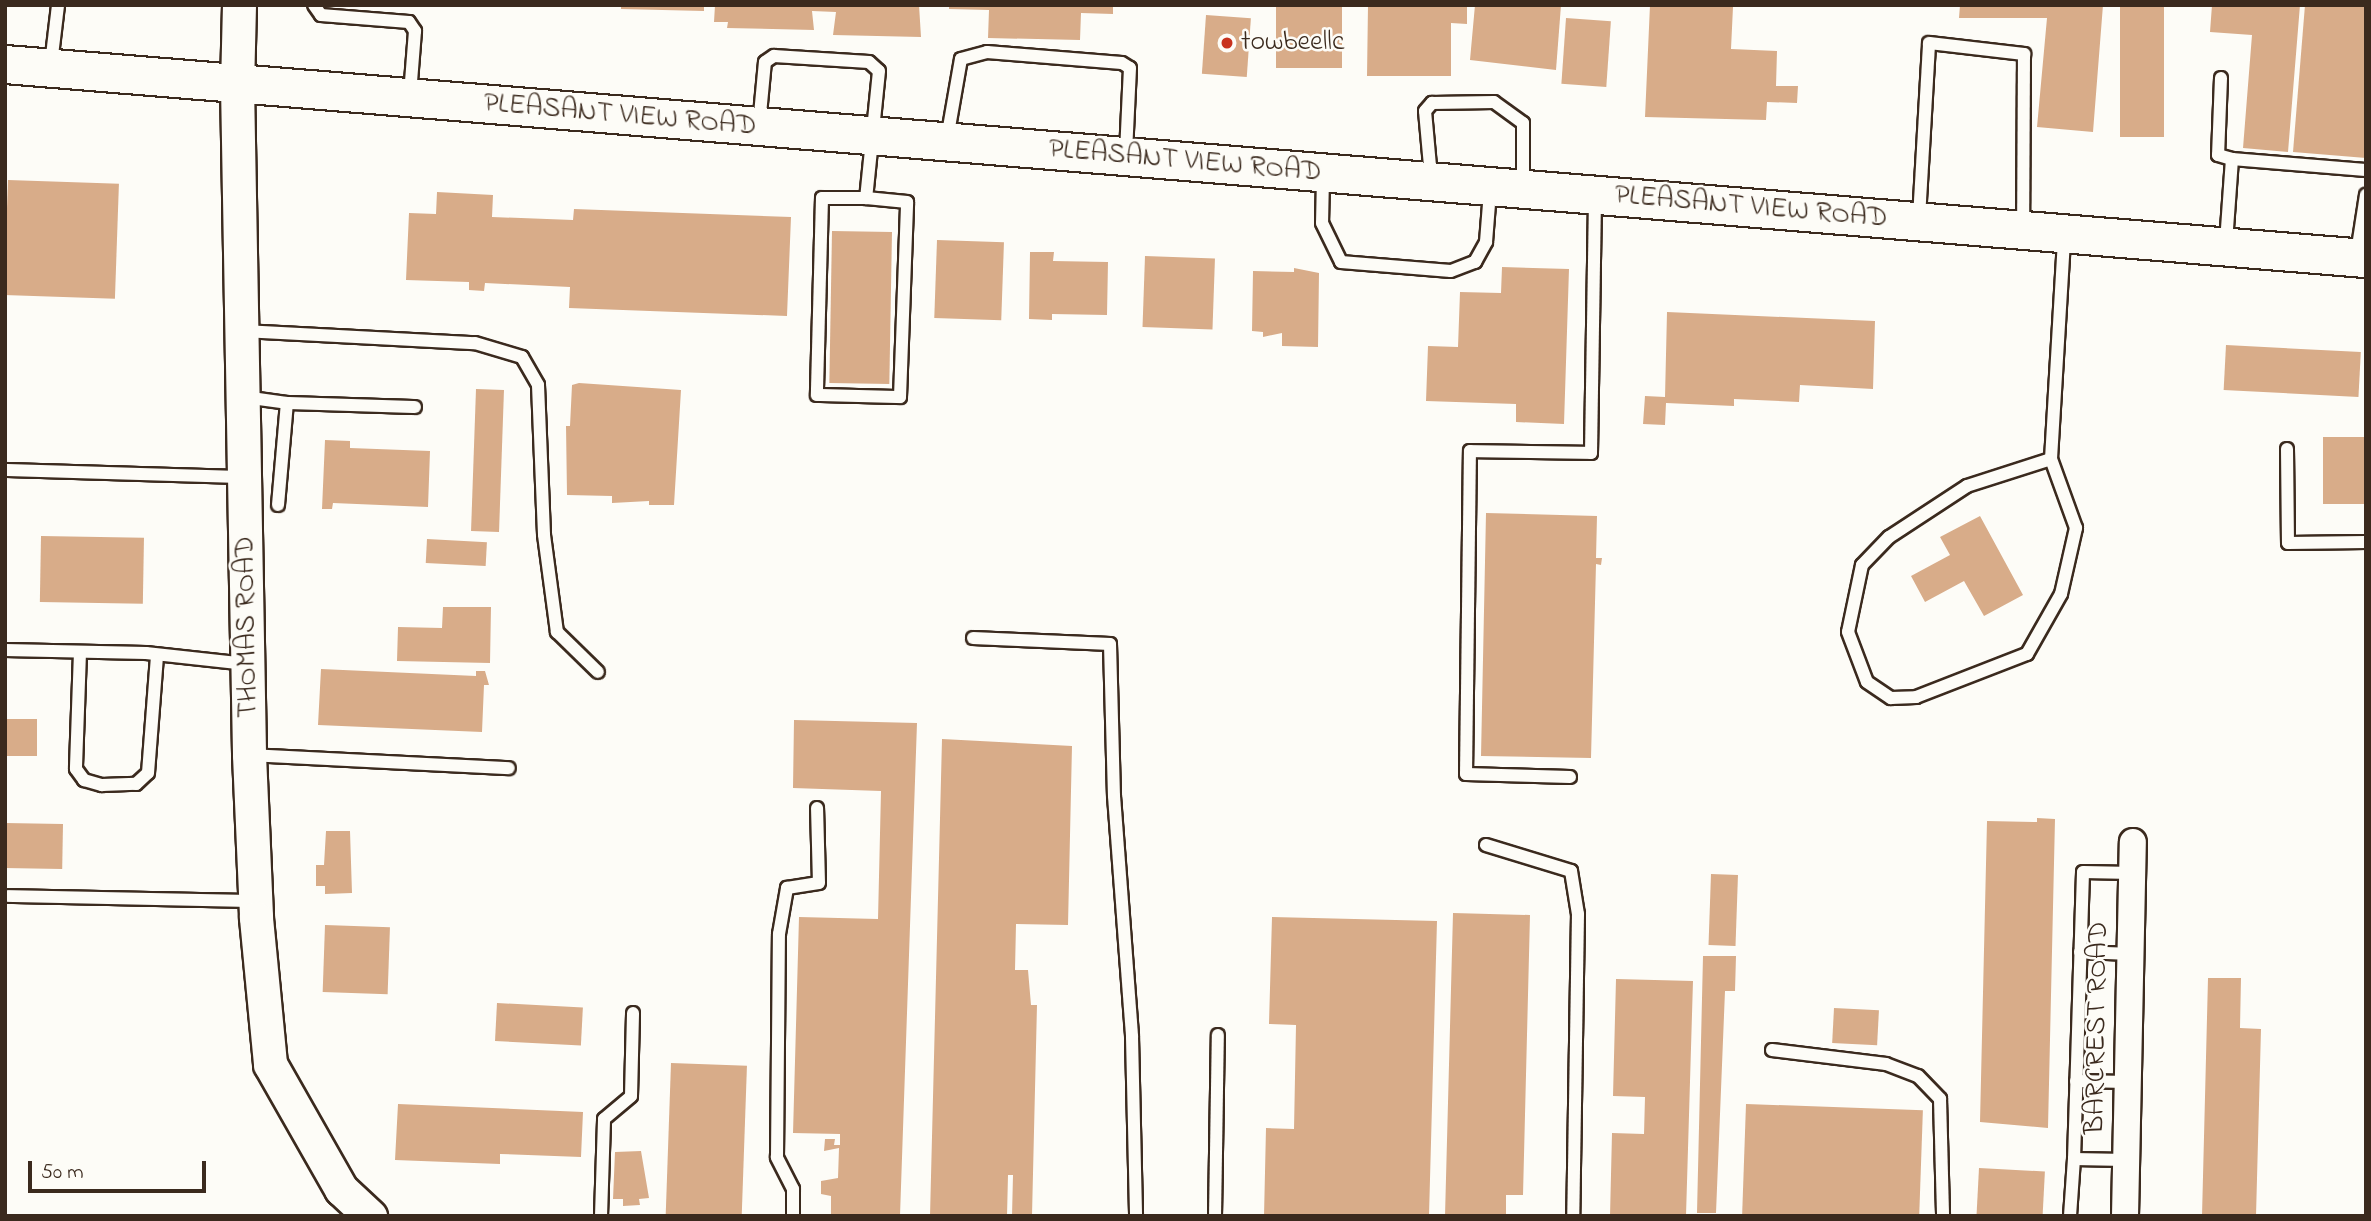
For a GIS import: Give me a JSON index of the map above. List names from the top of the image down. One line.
{"streets":{"main road":["PLEASANT VIEW ROAD"],"street":["THOMAS ROAD","BARCREST ROAD"]},"crossings":[["PLEASANT VIEW ROAD","THOMAS ROAD"]],"places":["towbeellc"],"scale_bar":"50 m"}
